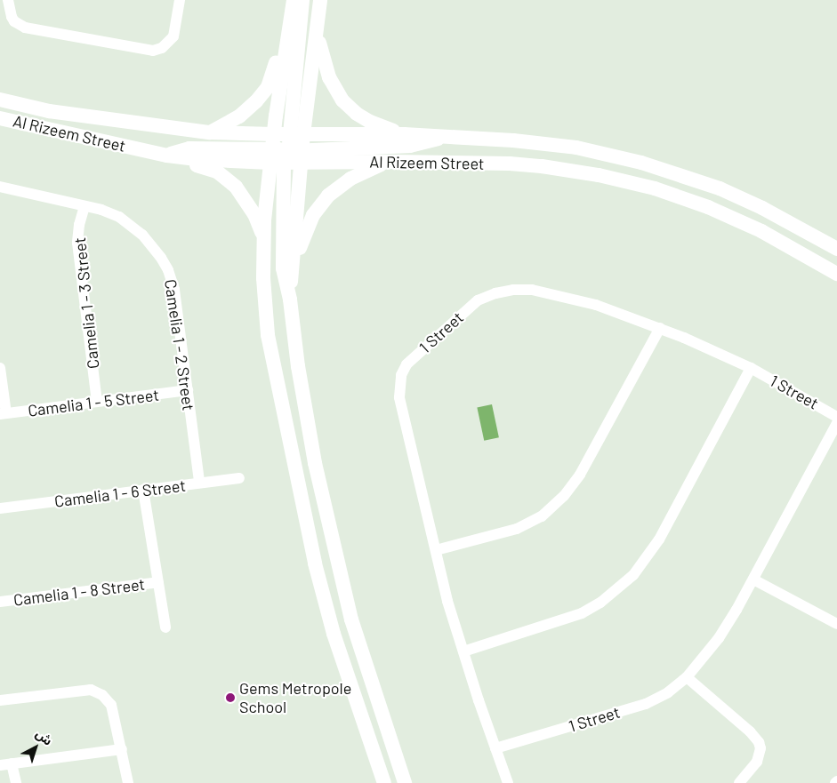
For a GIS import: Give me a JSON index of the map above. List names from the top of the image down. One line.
{"streets":{"street":["Al Rizeem Street","Camelia 1 - 3 Street","1 Street","Camelia 1 - 2 Street","Camelia 1 - 5 Street","Camelia 1 - 6 Street","Camelia 1 - 8 Street"]},"crossings":[["Camelia 1 - 3 Street","Camelia 1 - 2 Street"],["Camelia 1 - 3 Street","Camelia 1 - 5 Street"],["Camelia 1 - 2 Street","Camelia 1 - 5 Street"],["Camelia 1 - 2 Street","Camelia 1 - 6 Street"],["Camelia 1 - 6 Street","Camelia 1 - 8 Street"]],"places":["Gems Metropole School"],"north":"top right"}
